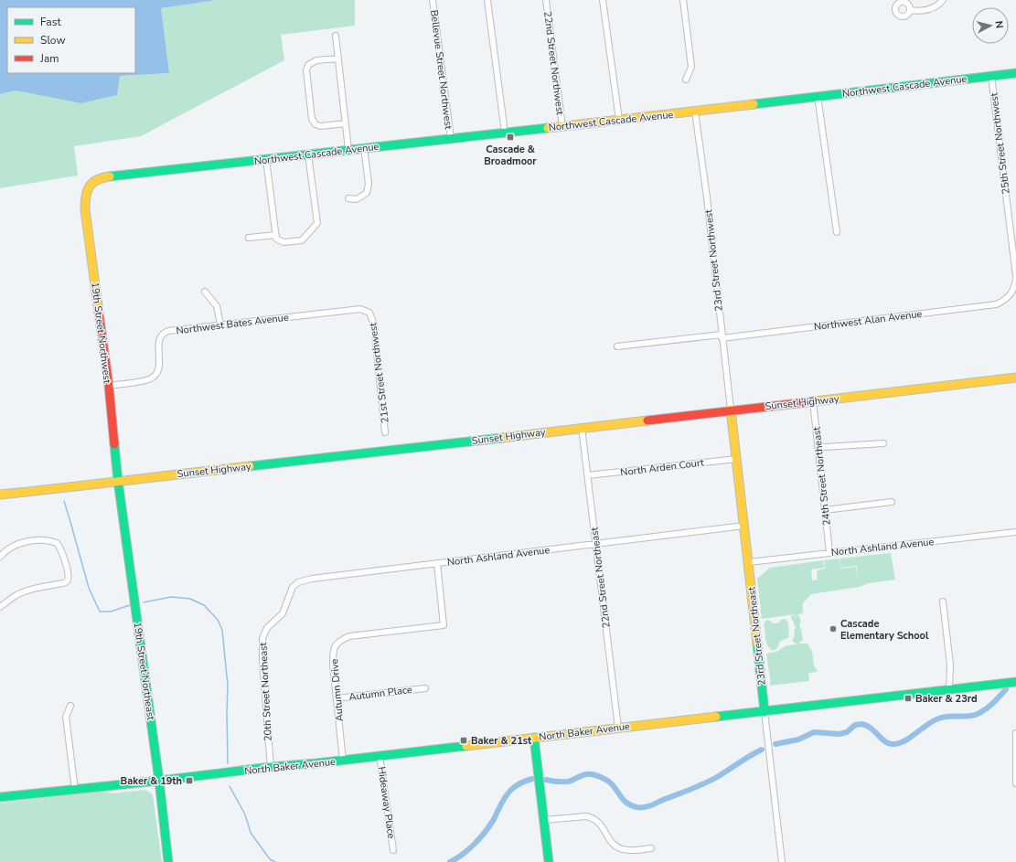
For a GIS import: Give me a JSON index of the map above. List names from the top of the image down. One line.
{"streets":{"main road":["Northwest Cascade Avenue","19th Street Northwest","Sunset Highway","23rd Street Northeast","19th Street Northeast","North Baker Avenue"],"street":["22nd Street Northwest","Bellevue Street Northwest","25th Street Northwest","23rd Street Northwest","Northwest Alan Avenue","Northwest Bates Avenue","21st Street Northwest","North Arden Court","24th Street Northeast","North Ashland Avenue","22nd Street Northeast","Autumn Drive","20th Street Northeast","Autumn Place","Hideaway Place"]},"crossings":[["22nd Street Northwest","Northwest Cascade Avenue"],["Bellevue Street Northwest","Northwest Cascade Avenue"],["Northwest Cascade Avenue","25th Street Northwest"],["Northwest Cascade Avenue","23rd Street Northwest"],["Northwest Cascade Avenue","19th Street Northwest"],["23rd Street Northwest","Northwest Alan Avenue"],["23rd Street Northwest","Sunset Highway"],["23rd Street Northwest","23rd Street Northeast"],["Northwest Bates Avenue","19th Street Northwest"],["Northwest Bates Avenue","21st Street Northwest"],["19th Street Northwest","Sunset Highway"],["19th Street Northwest","19th Street Northeast"],["Sunset Highway","24th Street Northeast"],["Sunset Highway","22nd Street Northeast"],["Sunset Highway","23rd Street Northeast"],["Sunset Highway","19th Street Northeast"],["North Arden Court","22nd Street Northeast"],["North Arden Court","23rd Street Northeast"],["24th Street Northeast","North Ashland Avenue"],["North Ashland Avenue","22nd Street Northeast"],["North Ashland Avenue","23rd Street Northeast"],["North Ashland Avenue","Autumn Drive"],["North Ashland Avenue","20th Street Northeast"],["22nd Street Northeast","North Baker Avenue"],["23rd Street Northeast","North Baker Avenue"],["19th Street Northeast","North Baker Avenue"],["Autumn Drive","Autumn Place"],["Autumn Drive","North Baker Avenue"],["20th Street Northeast","North Baker Avenue"],["North Baker Avenue","Hideaway Place"]],"places":{"transit":["Cascade & Broadmoor","Baker & 23rd","Baker & 21st","Baker & 19th"],"other":["Cascade Elementary School"]},"legend":["Fast","Slow","Jam"],"north":"right"}
